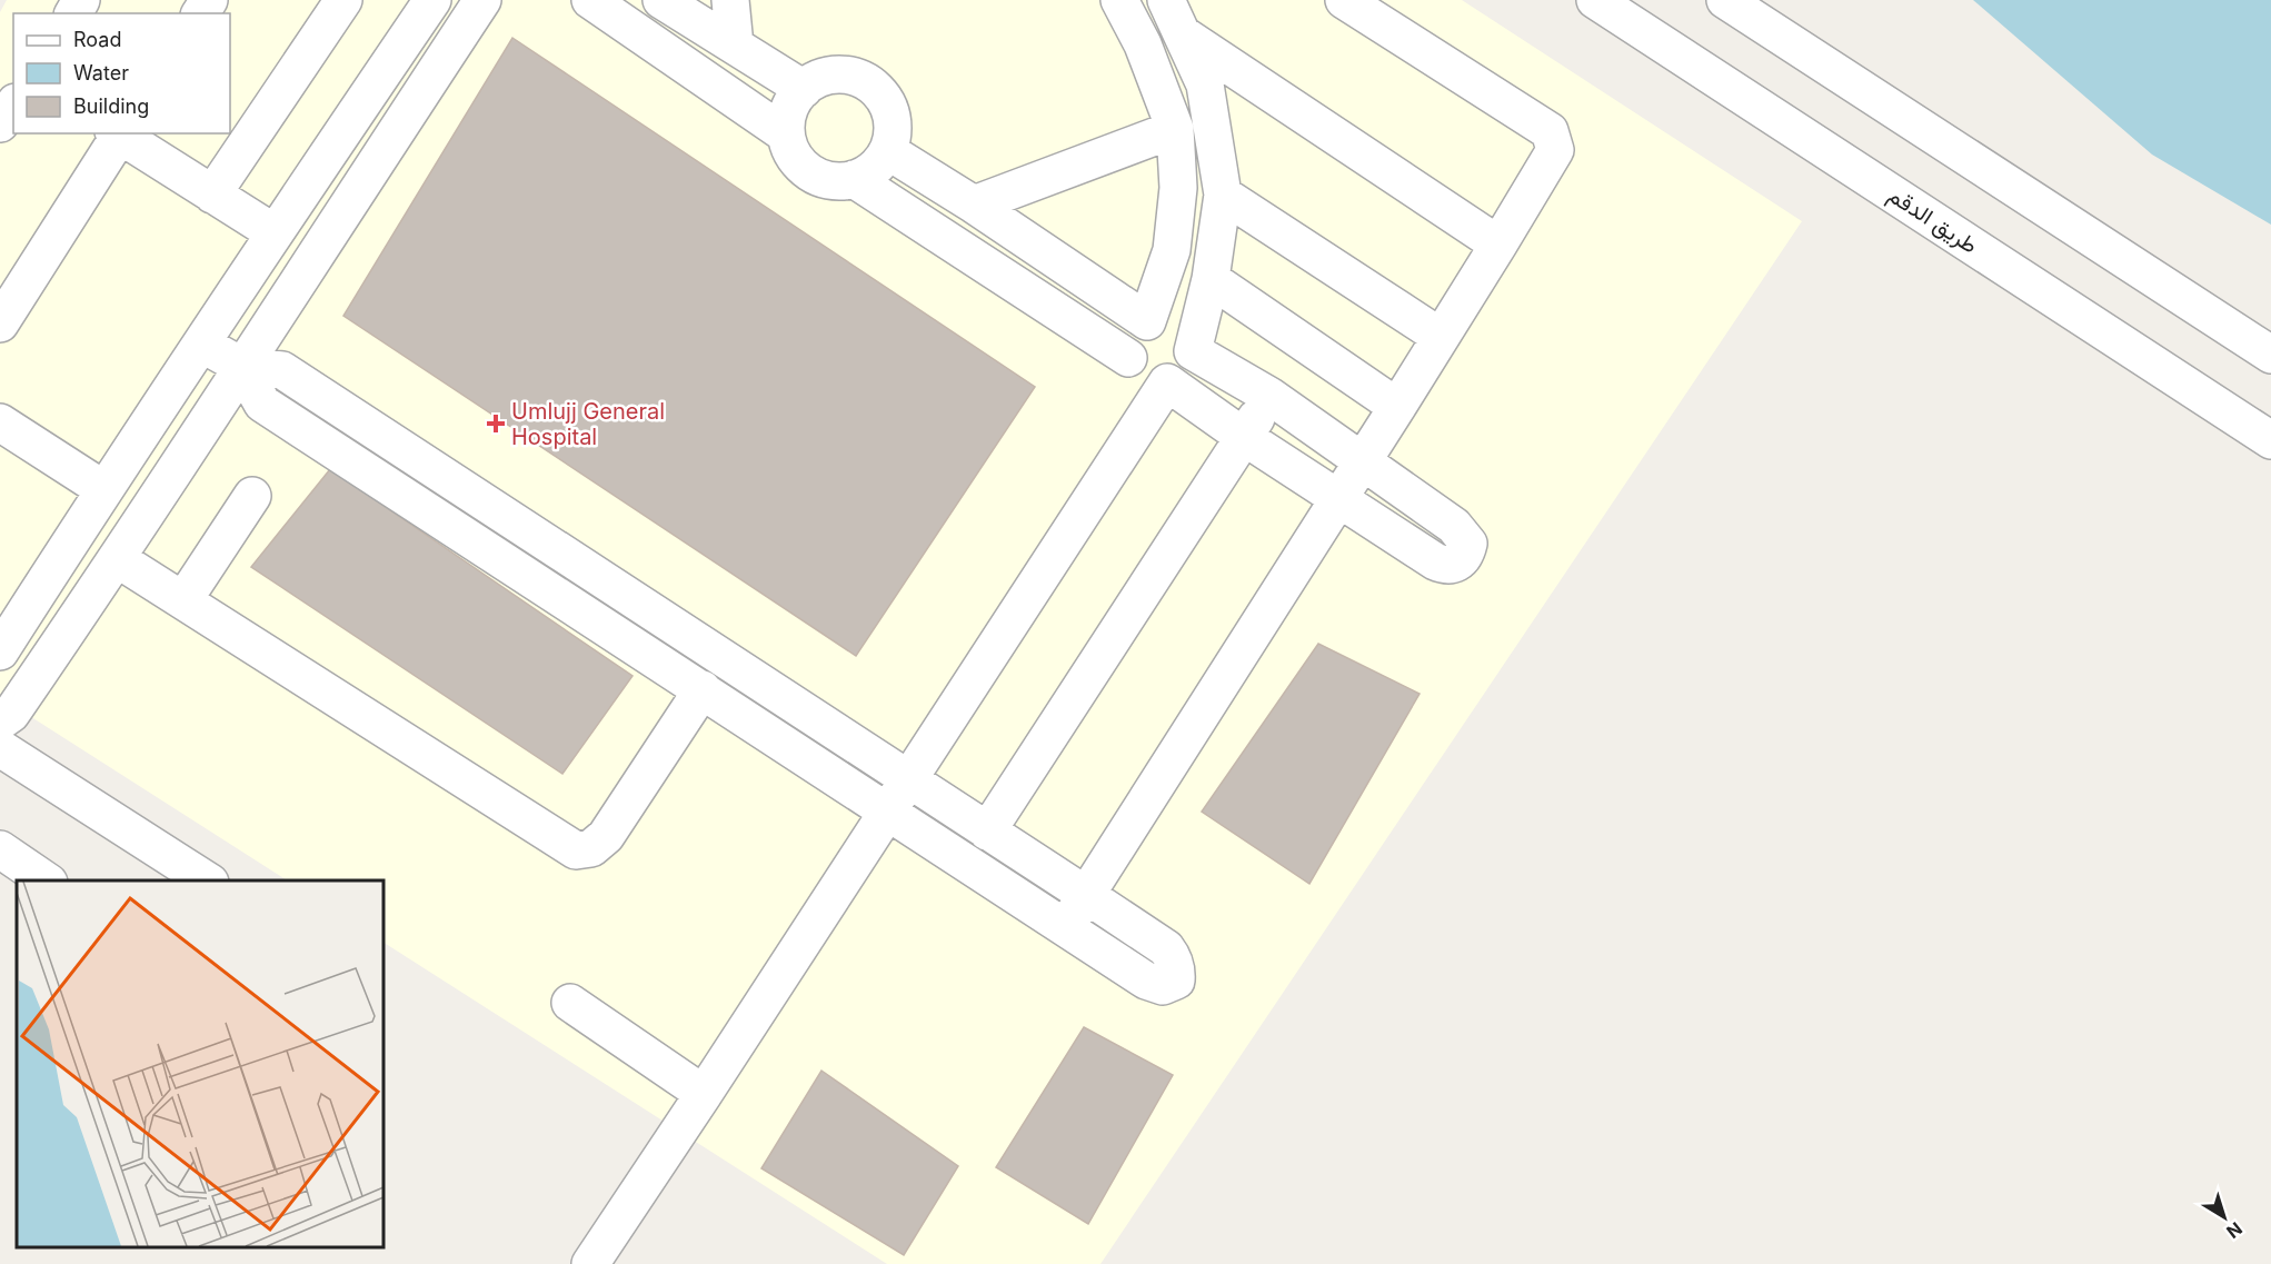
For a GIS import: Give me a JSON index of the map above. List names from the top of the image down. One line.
{"streets":{"street":["طريق الدقم"]},"places":{"health":["Umlujj General Hospital"]},"legend":["Road","Water","Building"],"north":"bottom right"}
